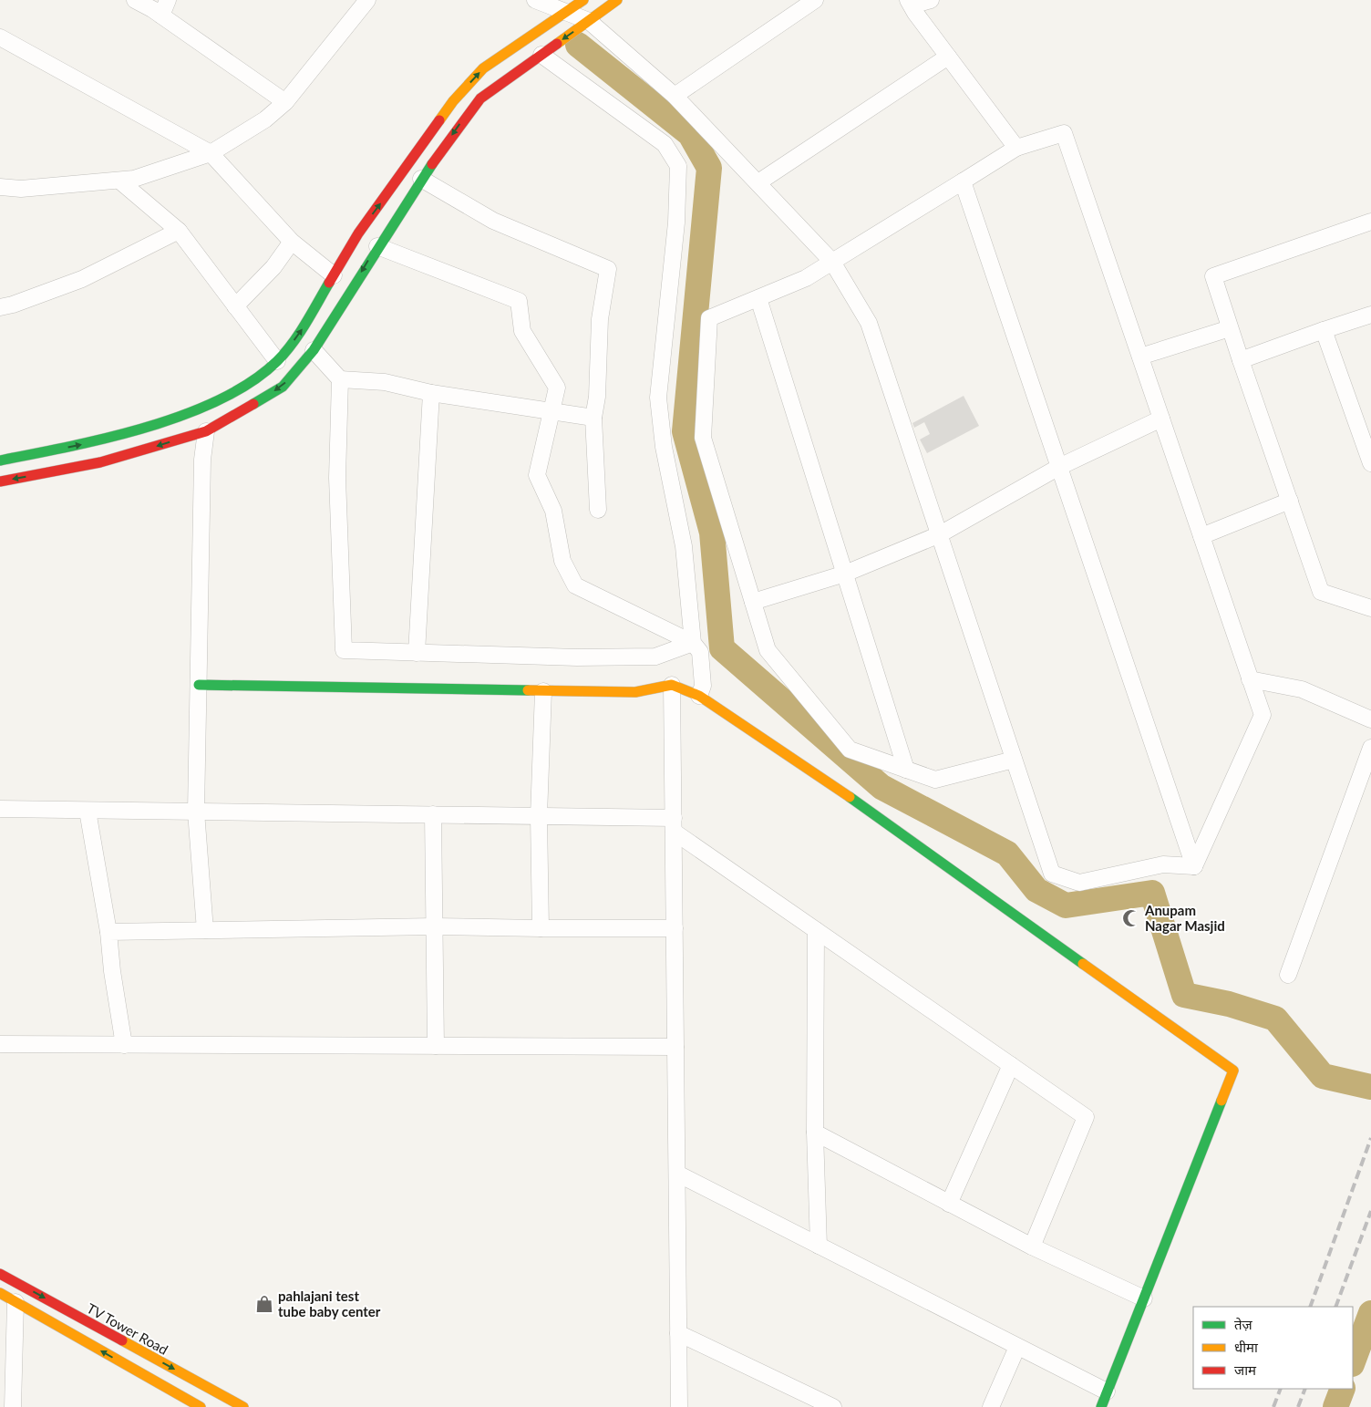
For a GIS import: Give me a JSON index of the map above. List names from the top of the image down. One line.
{"streets":{"street":["TV Tower Road"]},"places":{"mosque":["Anupam Nagar Masjid"],"shop":["pahlajani test tube baby center"]},"legend":["तेज़","धीमा","जाम"]}
